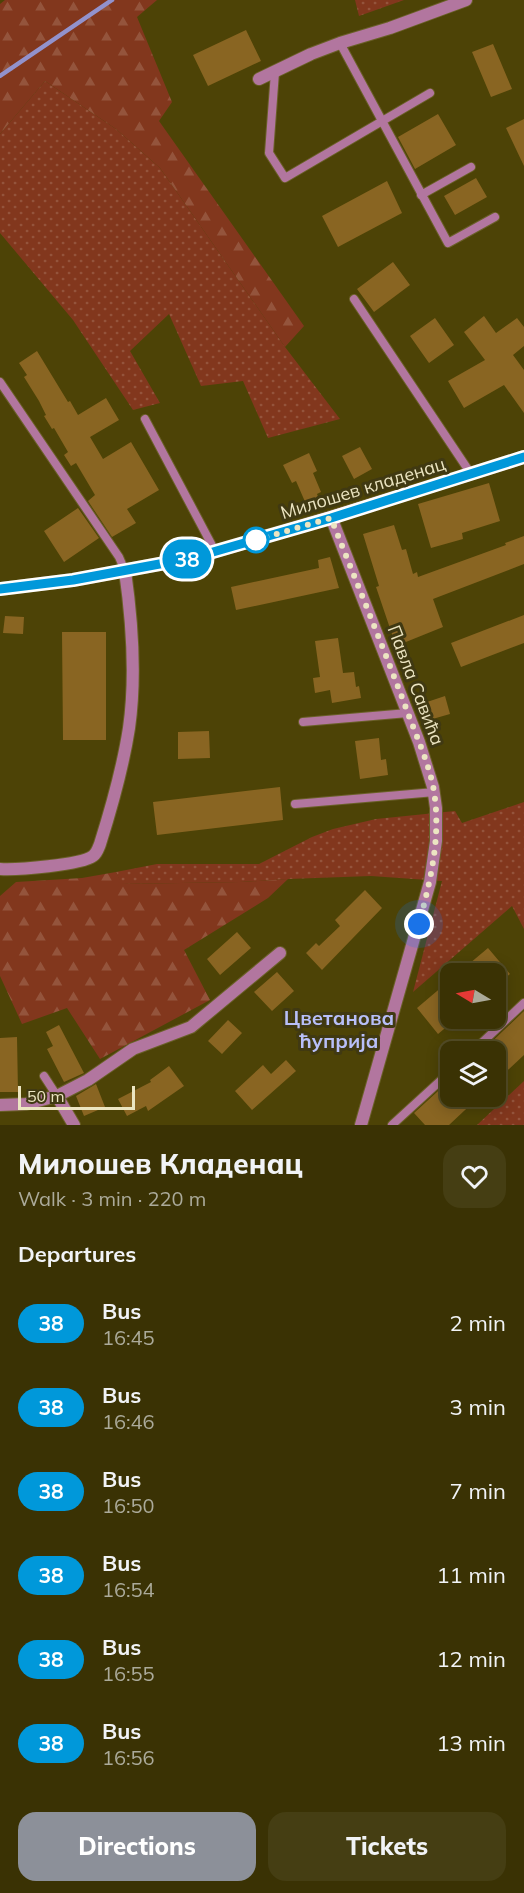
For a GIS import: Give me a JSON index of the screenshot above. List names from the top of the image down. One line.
{"streets":{"street":["Милошев кладенац","Павла Савића"]},"crossings":[["Милошев кладенац","Павла Савића"]],"districts":["Цветанова ћуприја"],"lines":["bus line 38"],"scale_bar":"50 m","north":"left","page":{"on_map":"38","scale":"50 m","heading":[["Милошев Кладенац","Walk · 3 min · 220 m"],"Departures"],"list":[{"mark":"38","name":"Bus","note":"16:45","value":"2 min"},{"mark":"38","name":"Bus","note":"16:46","value":"3 min"},{"mark":"38","name":"Bus","note":"16:50","value":"7 min"},{"mark":"38","name":"Bus","note":"16:54","value":"11 min"},{"mark":"38","name":"Bus","note":"16:55","value":"12 min"},{"mark":"38","name":"Bus","note":"16:56","value":"13 min"}],"buttons":["Directions","Tickets"]}}
